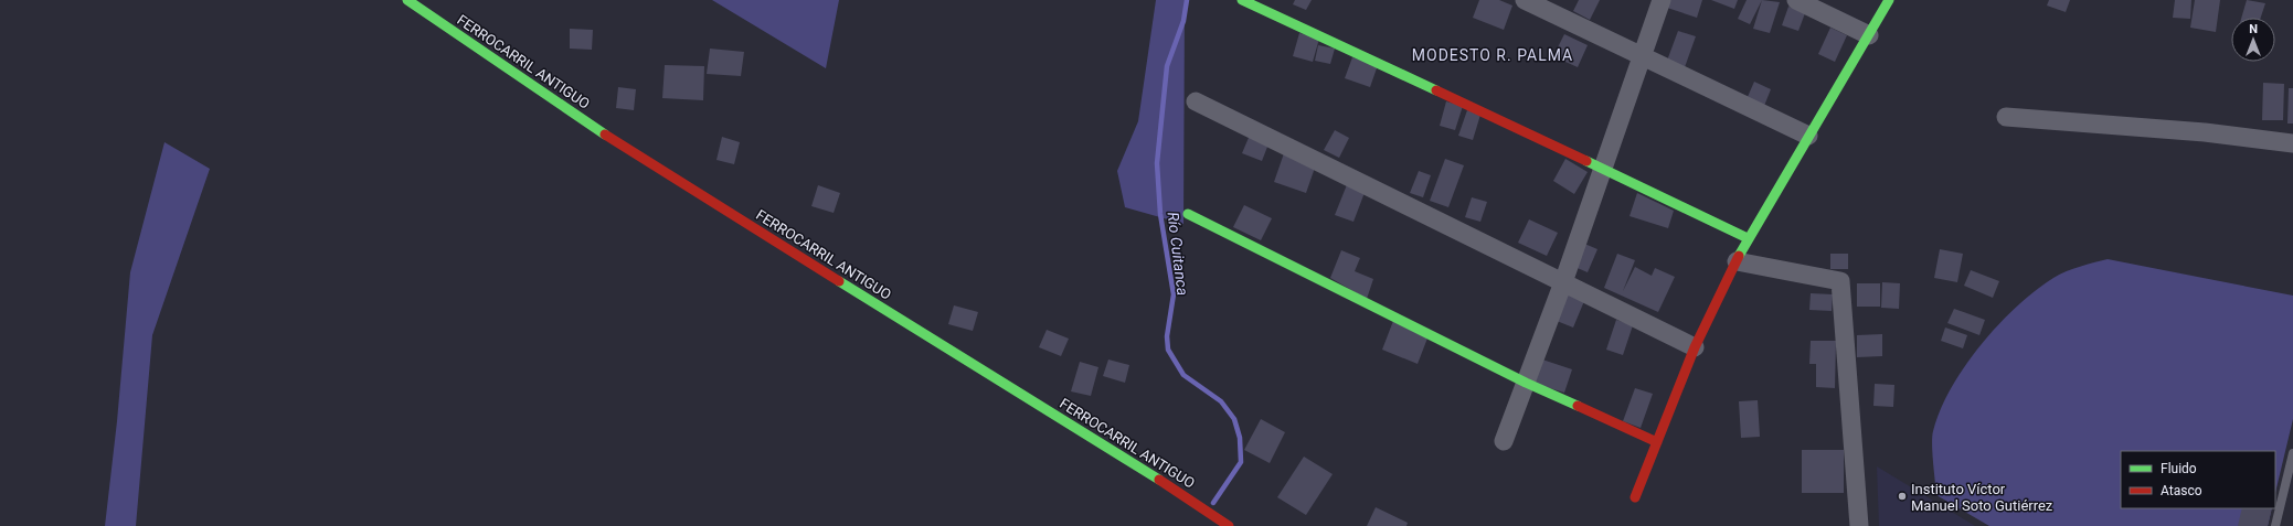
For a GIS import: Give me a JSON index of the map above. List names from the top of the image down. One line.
{"streets":{"street":["FERROCARRIL ANTIGUO"]},"districts":["MODESTO R. PALMA"],"water":["Río Cuitanca"],"places":["Instituto Víctor Manuel Soto Gutiérrez"],"legend":["Fluido","Atasco"],"north":"top"}
